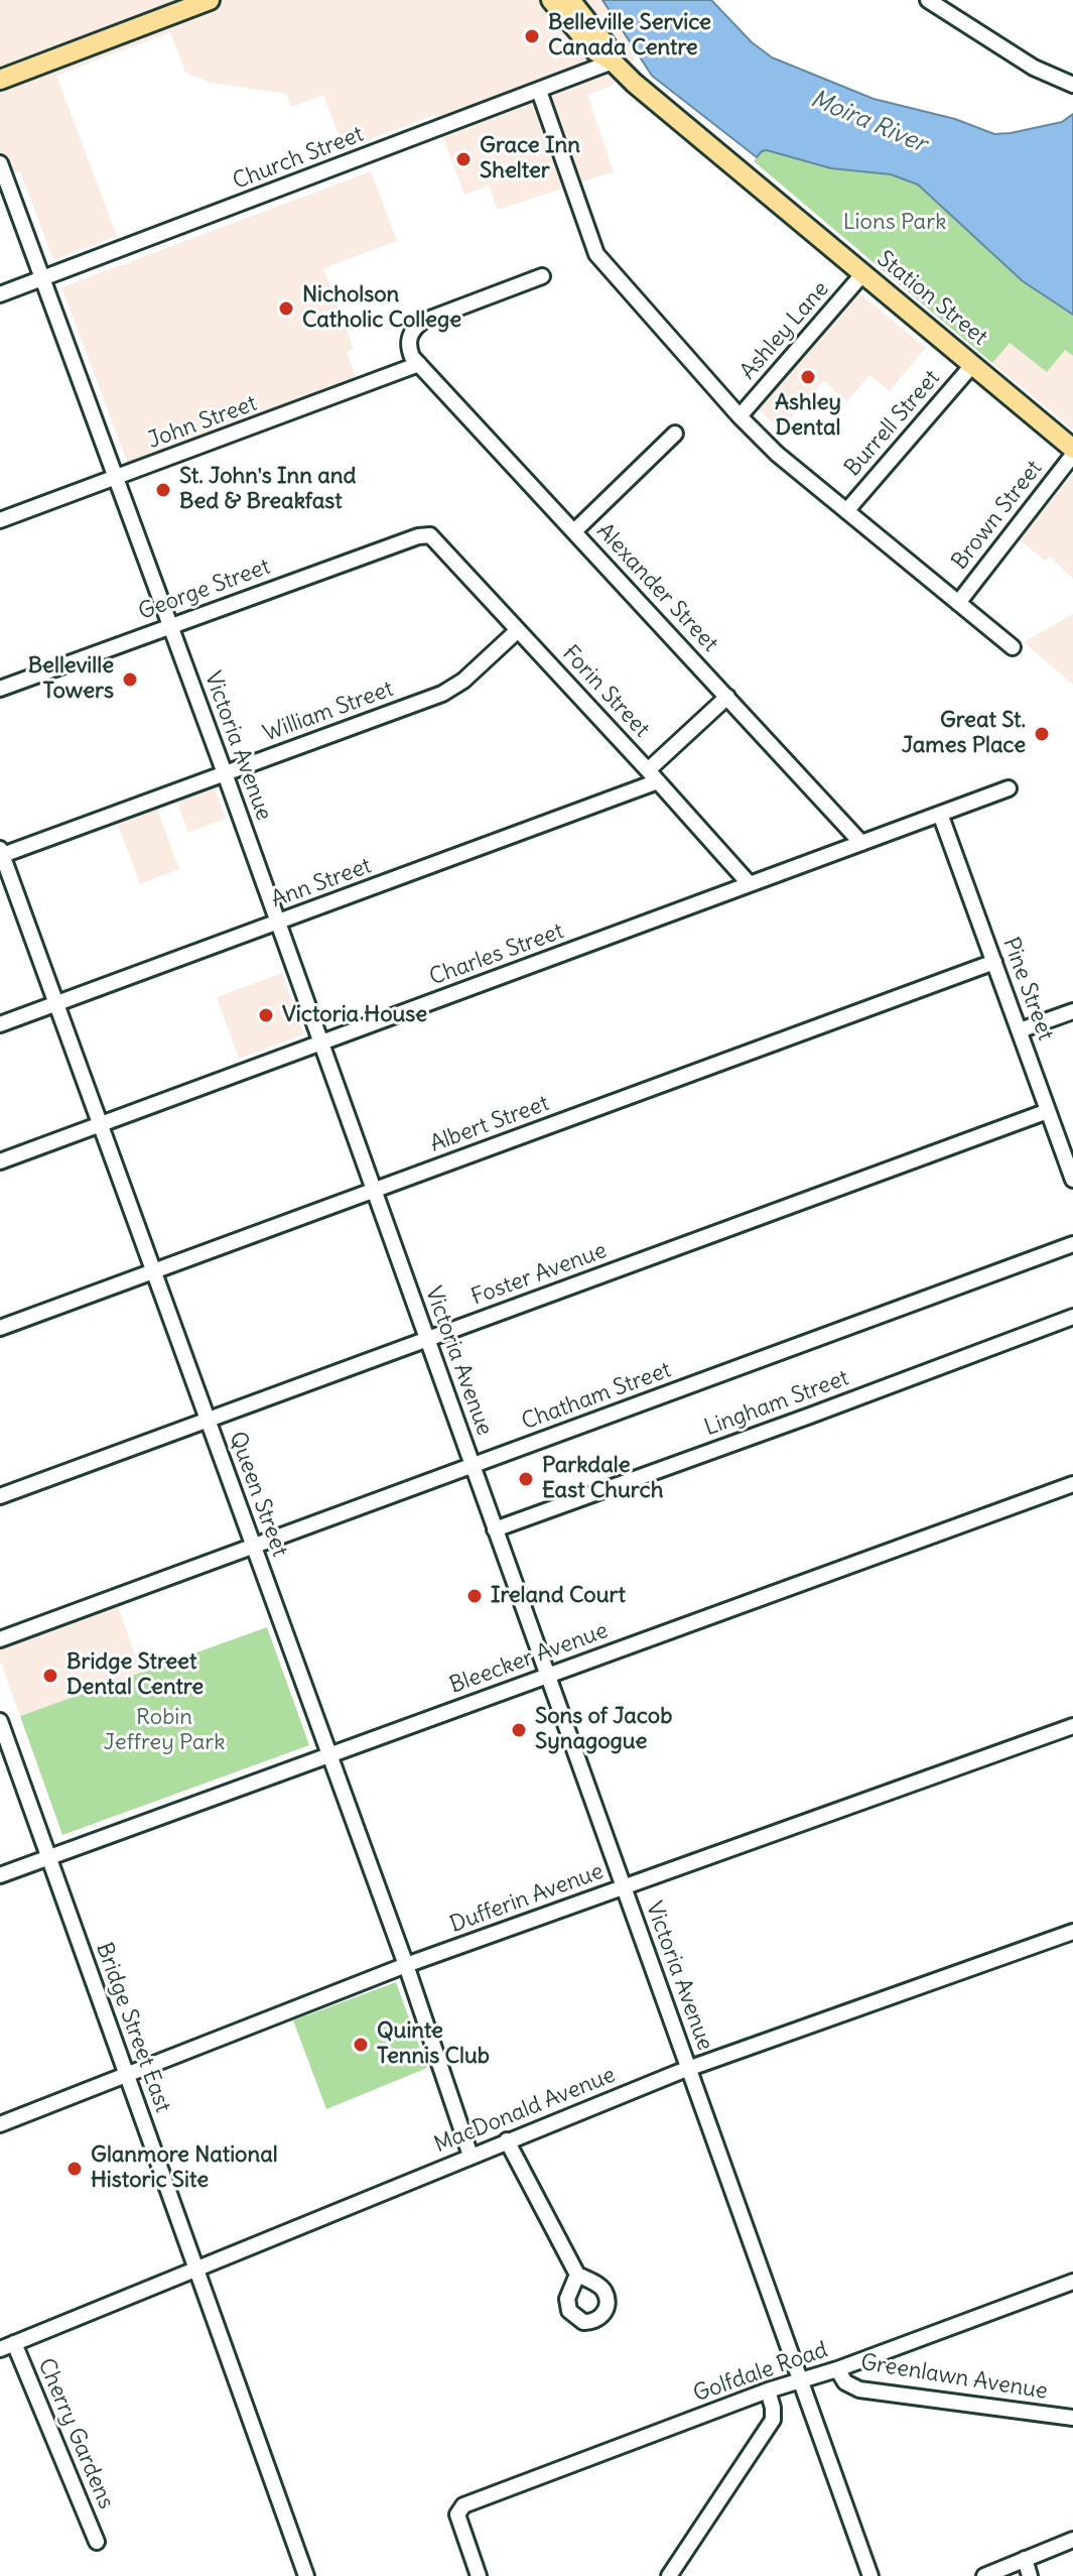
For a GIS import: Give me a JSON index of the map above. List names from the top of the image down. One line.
{"streets":{"main road":["Station Street"],"street":["Church Street","Ashley Lane","John Street","Burrell Street","Brown Street","Alexander Street","George Street","Forin Street","William Street","Victoria Avenue","Ann Street","Charles Street","Pine Street","Albert Street","Foster Avenue","Chatham Street","Lingham Street","Queen Street","Bleecker Avenue","Dufferin Avenue","Bridge Street East","MacDonald Avenue","Golfdale Road","Greenlawn Avenue","Cherry Gardens"]},"crossings":[["Church Street","Station Street"],["Church Street","Victoria Avenue"],["Station Street","Ashley Lane"],["Station Street","Burrell Street"],["John Street","Alexander Street"],["John Street","Victoria Avenue"],["Alexander Street","Ann Street"],["Alexander Street","Charles Street"],["George Street","Forin Street"],["George Street","Victoria Avenue"],["Forin Street","William Street"],["Forin Street","Ann Street"],["Forin Street","Charles Street"],["William Street","Victoria Avenue"],["William Street","Queen Street"],["Victoria Avenue","Ann Street"],["Victoria Avenue","Charles Street"],["Victoria Avenue","Albert Street"],["Victoria Avenue","Foster Avenue"],["Victoria Avenue","Chatham Street"],["Victoria Avenue","Lingham Street"],["Victoria Avenue","Bleecker Avenue"],["Victoria Avenue","Dufferin Avenue"],["Victoria Avenue","MacDonald Avenue"],["Victoria Avenue","Golfdale Road"],["Ann Street","Queen Street"],["Charles Street","Pine Street"],["Charles Street","Queen Street"],["Pine Street","Albert Street"],["Pine Street","Foster Avenue"],["Albert Street","Queen Street"],["Foster Avenue","Queen Street"],["Chatham Street","Queen Street"],["Queen Street","Bleecker Avenue"],["Queen Street","Dufferin Avenue"],["Queen Street","MacDonald Avenue"],["Bleecker Avenue","Bridge Street East"],["Dufferin Avenue","Bridge Street East"],["Bridge Street East","MacDonald Avenue"],["MacDonald Avenue","Cherry Gardens"],["Golfdale Road","Greenlawn Avenue"]],"water":["Moira River"],"parks":["Lions Park","Robin Jeffrey Park"],"places":["Belleville Service Canada Centre","Grace Inn Shelter","Nicholson Catholic College","Ashley Dental","St. John's Inn and Bed & Breakfast","Belleville Towers","Great St. James Place","Victoria House","Parkdale East Church","Ireland Court","Bridge Street Dental Centre","Sons of Jacob Synagogue","Quinte Tennis Club","Glanmore National Historic Site"]}
